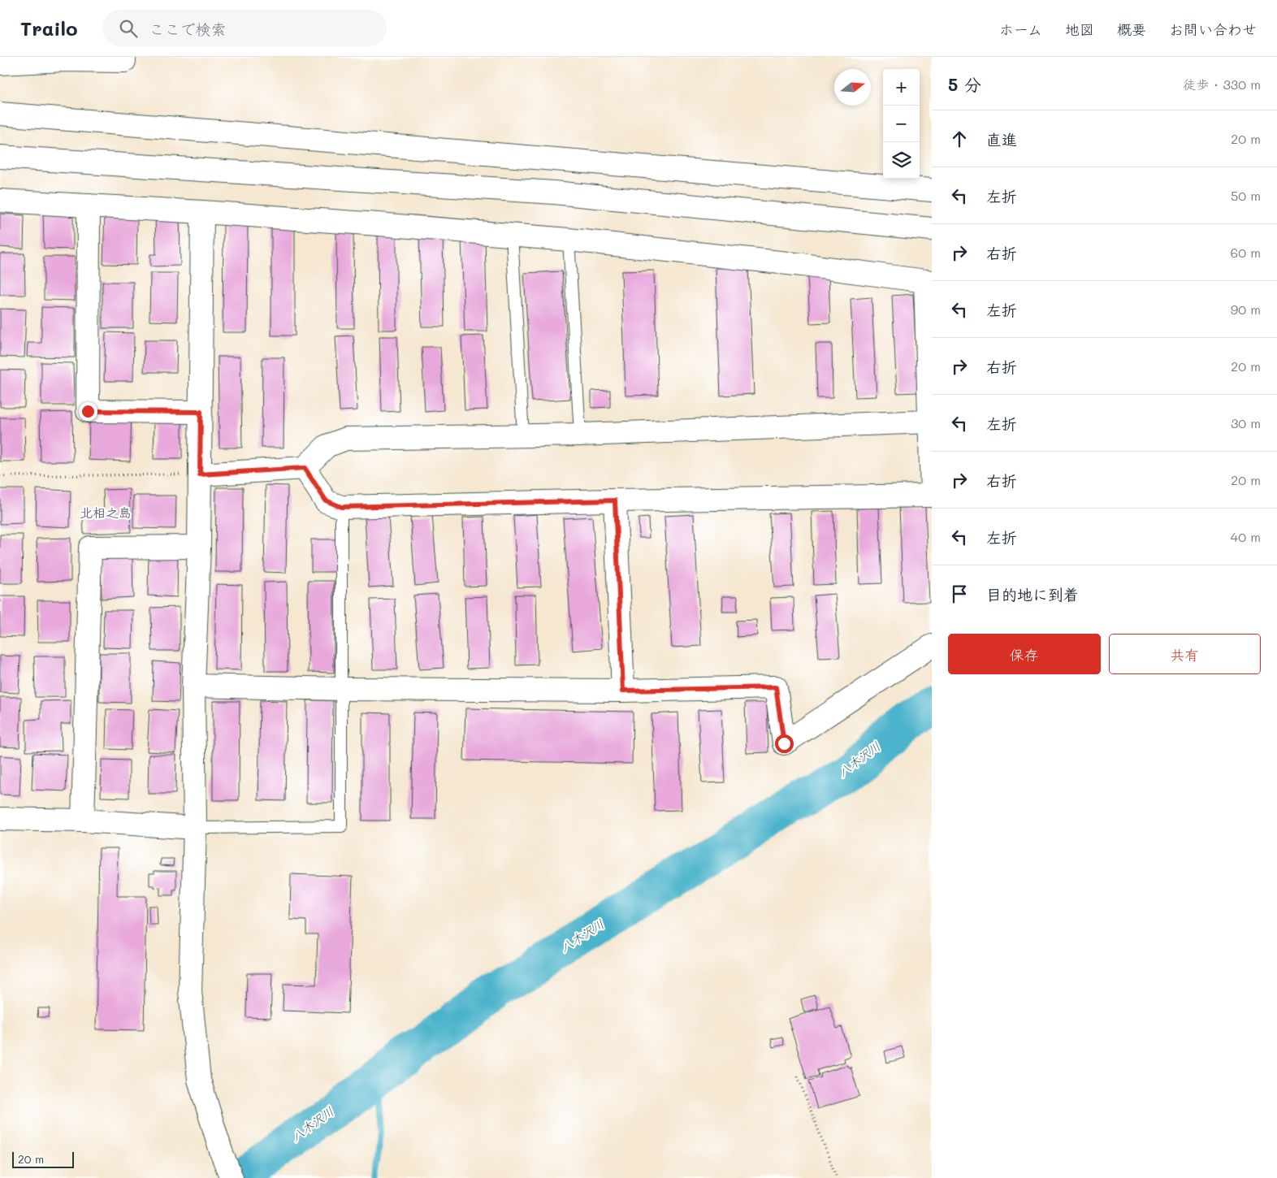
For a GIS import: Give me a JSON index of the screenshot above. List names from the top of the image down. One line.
{"districts":["北相之島"],"water":["八木沢川"],"scale_bar":"20 m","north":"right","page":{"header":"Trailo","search":"ここで検索","nav":["ホーム","地図","概要","お問い合わせ"],"heading":["5 分","徒歩 · 330 m"],"map_buttons":["+","−"],"list":[["直進","20 m"],["左折","50 m"],["右折","60 m"],["左折","90 m"],["右折","20 m"],["左折","30 m"],["右折","20 m"],["左折","40 m"],"目的地に到着"],"buttons":["保存","共有"],"scale":"20 m"}}
